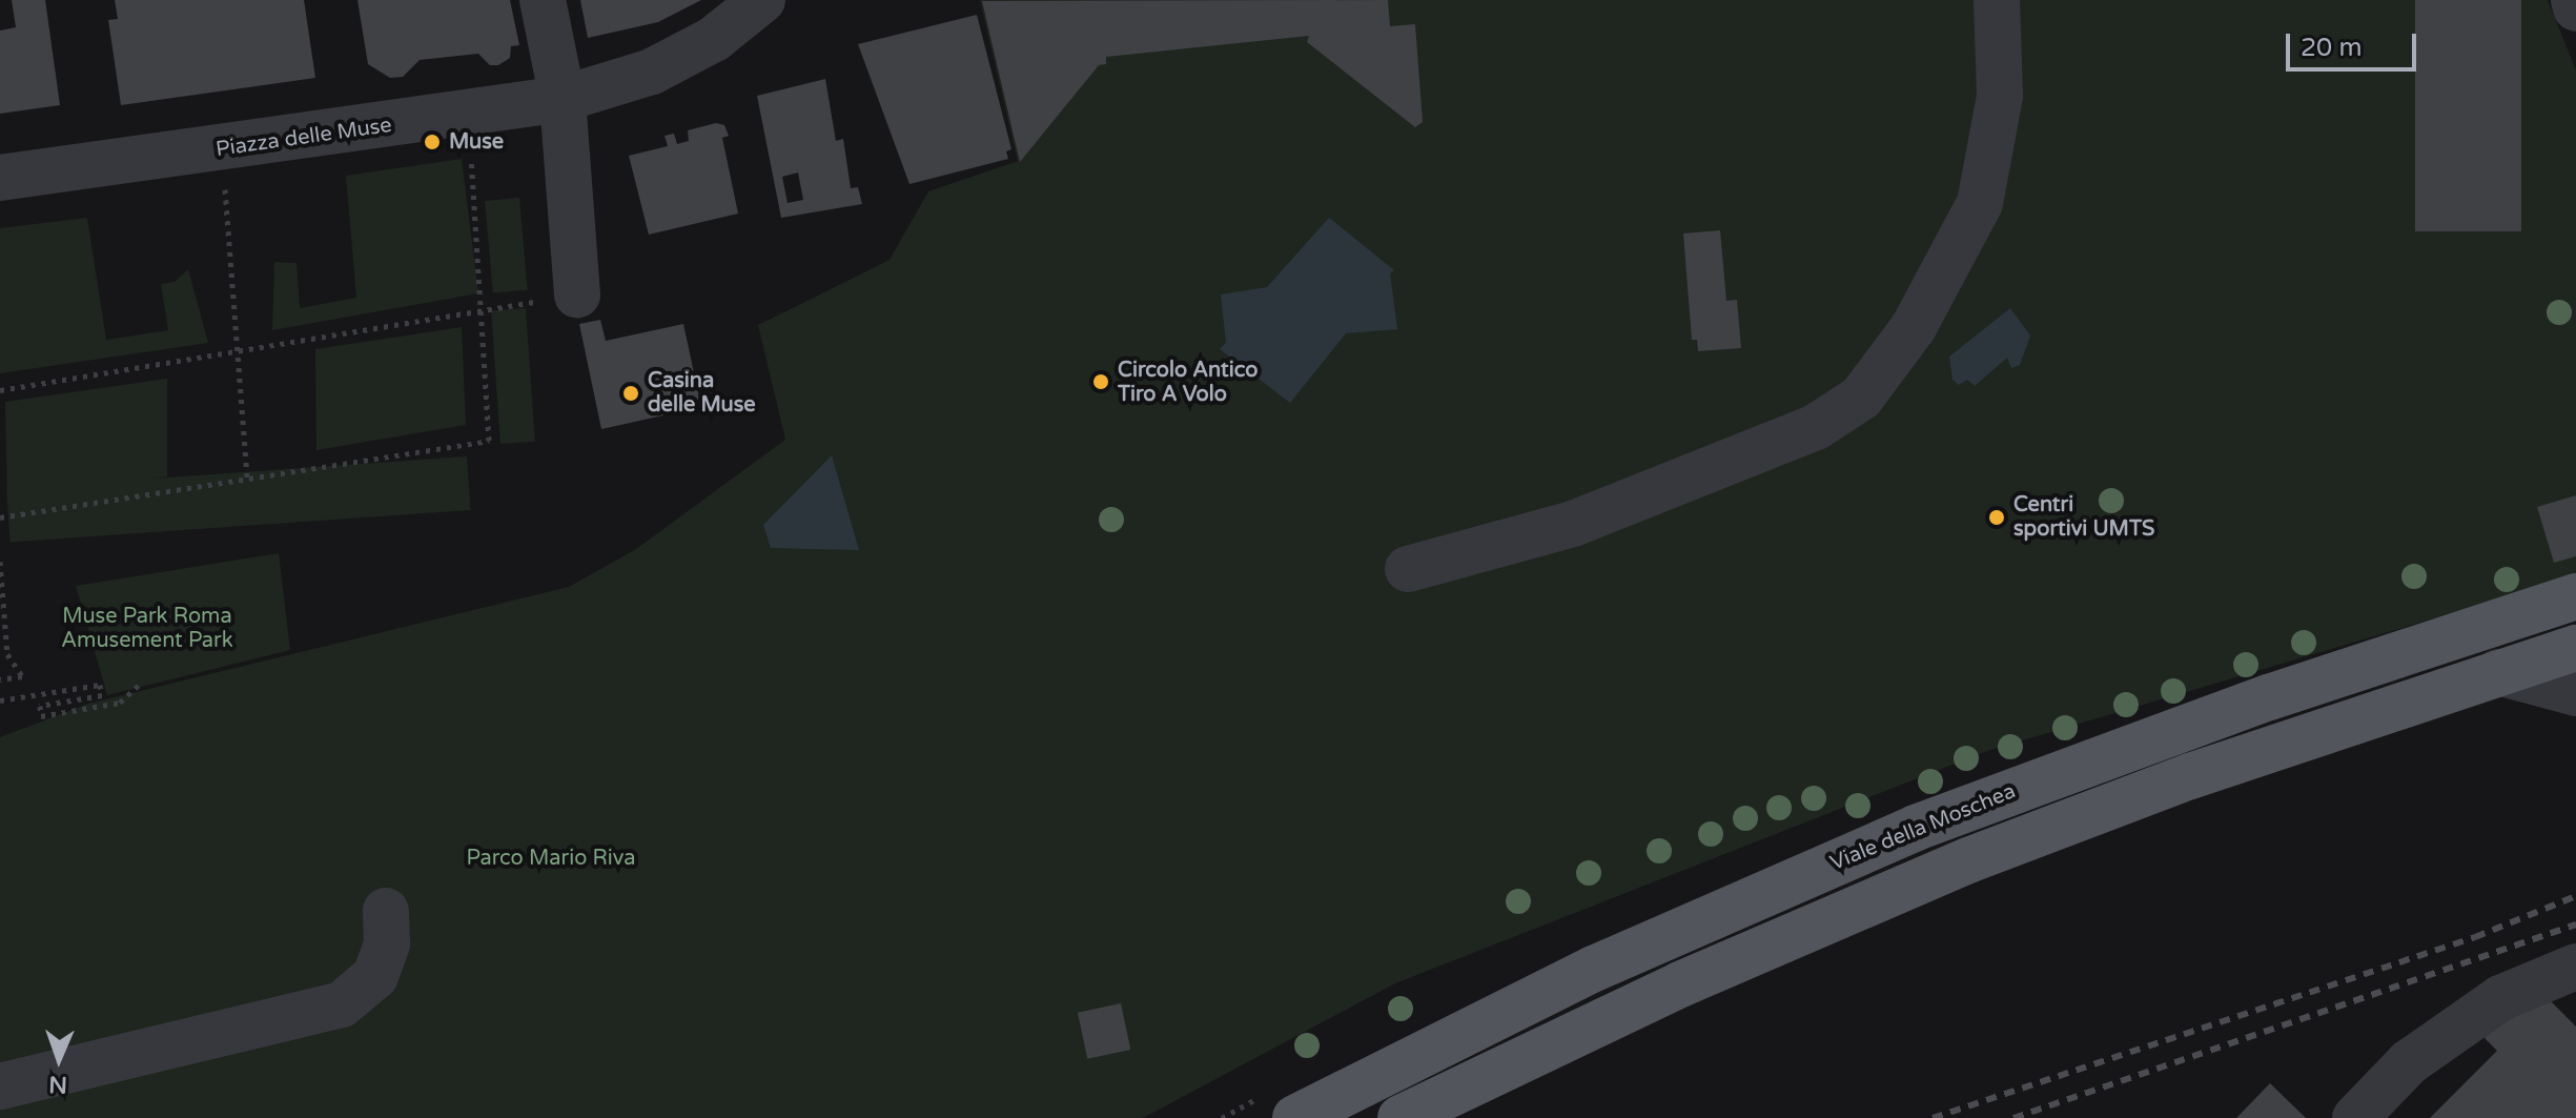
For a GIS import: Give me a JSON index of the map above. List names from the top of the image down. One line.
{"streets":{"main road":["Viale della Moschea"],"street":["Piazza delle Muse"]},"parks":["Muse Park Roma Amusement Park","Parco Mario Riva"],"places":["Muse","Circolo Antico Tiro A Volo","Casina delle Muse","Centri sportivi UMTS"],"scale_bar":"20 m","north":"bottom"}
